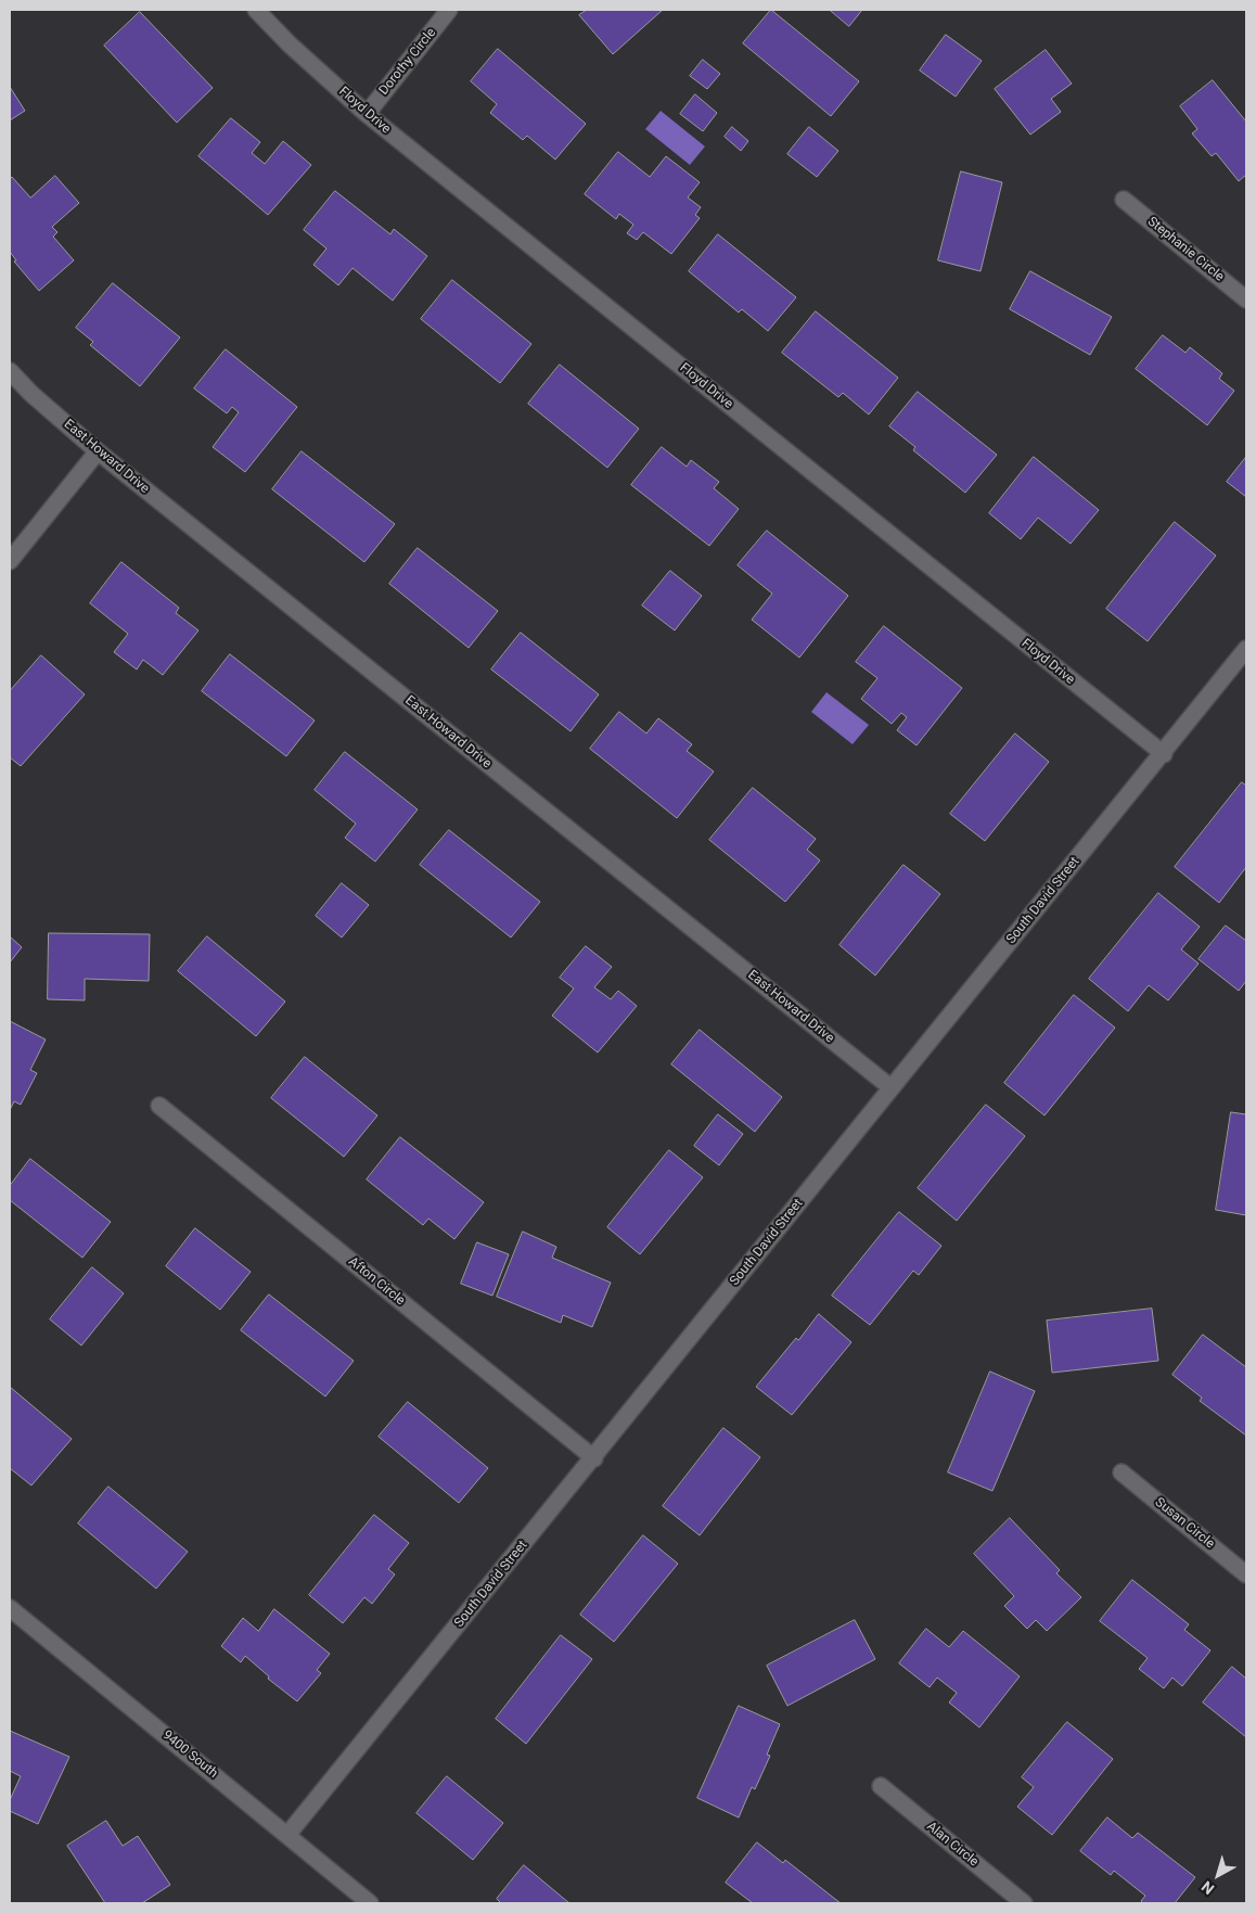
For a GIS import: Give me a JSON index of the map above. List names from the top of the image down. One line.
{"streets":{"street":["Dorothy Circle","Floyd Drive","Stephanie Circle","East Howard Drive","South David Street","Afton Circle","Susan Circle","9400 South","Alan Circle"]},"crossings":[["Dorothy Circle","Floyd Drive"],["Floyd Drive","South David Street"],["East Howard Drive","South David Street"],["South David Street","Afton Circle"],["South David Street","9400 South"]],"north":"bottom left"}
